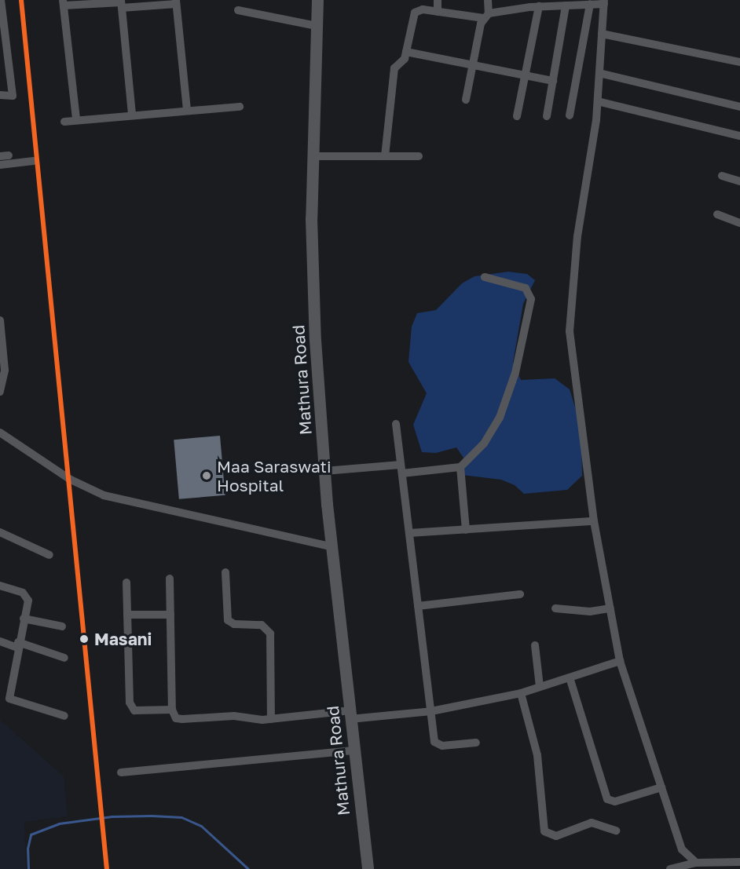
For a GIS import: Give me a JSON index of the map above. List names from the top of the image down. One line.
{"streets":{"main road":["Mathura Road"]},"places":["Maa Saraswati Hospital","Masani"]}
